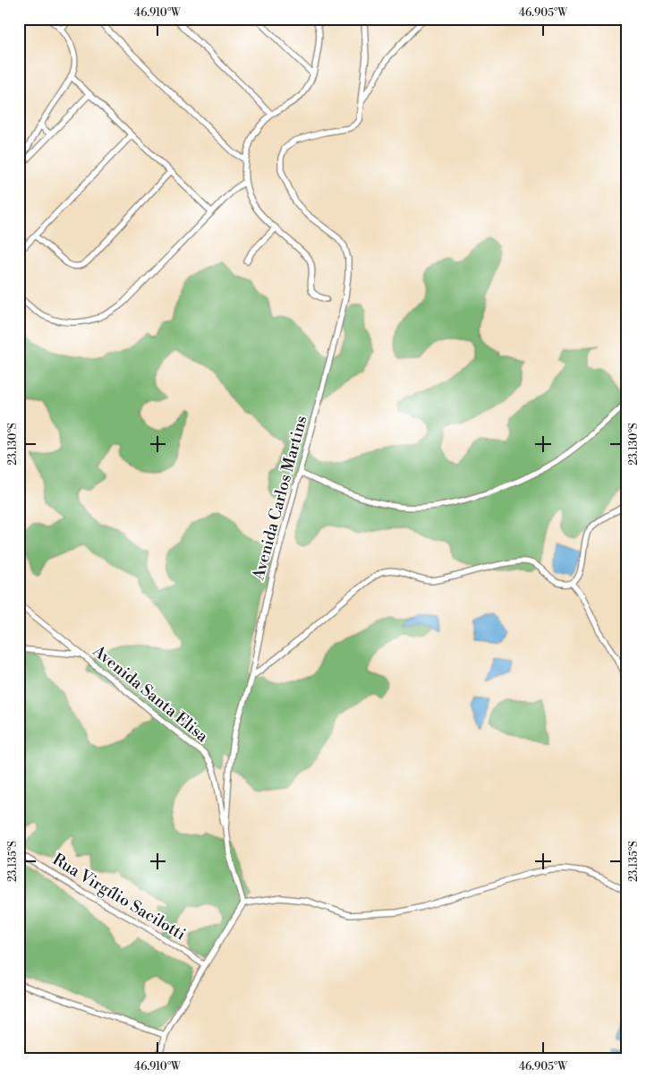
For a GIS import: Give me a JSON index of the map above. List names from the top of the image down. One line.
{"streets":{"street":["Avenida Carlos Martins","Avenida Santa Elisa","Rua Virgílio Sacilotti"]},"crossings":[["Avenida Carlos Martins","Avenida Santa Elisa"]],"coordinates":["46.910°W","46.905°W","23.130°S","23.135°S"]}
